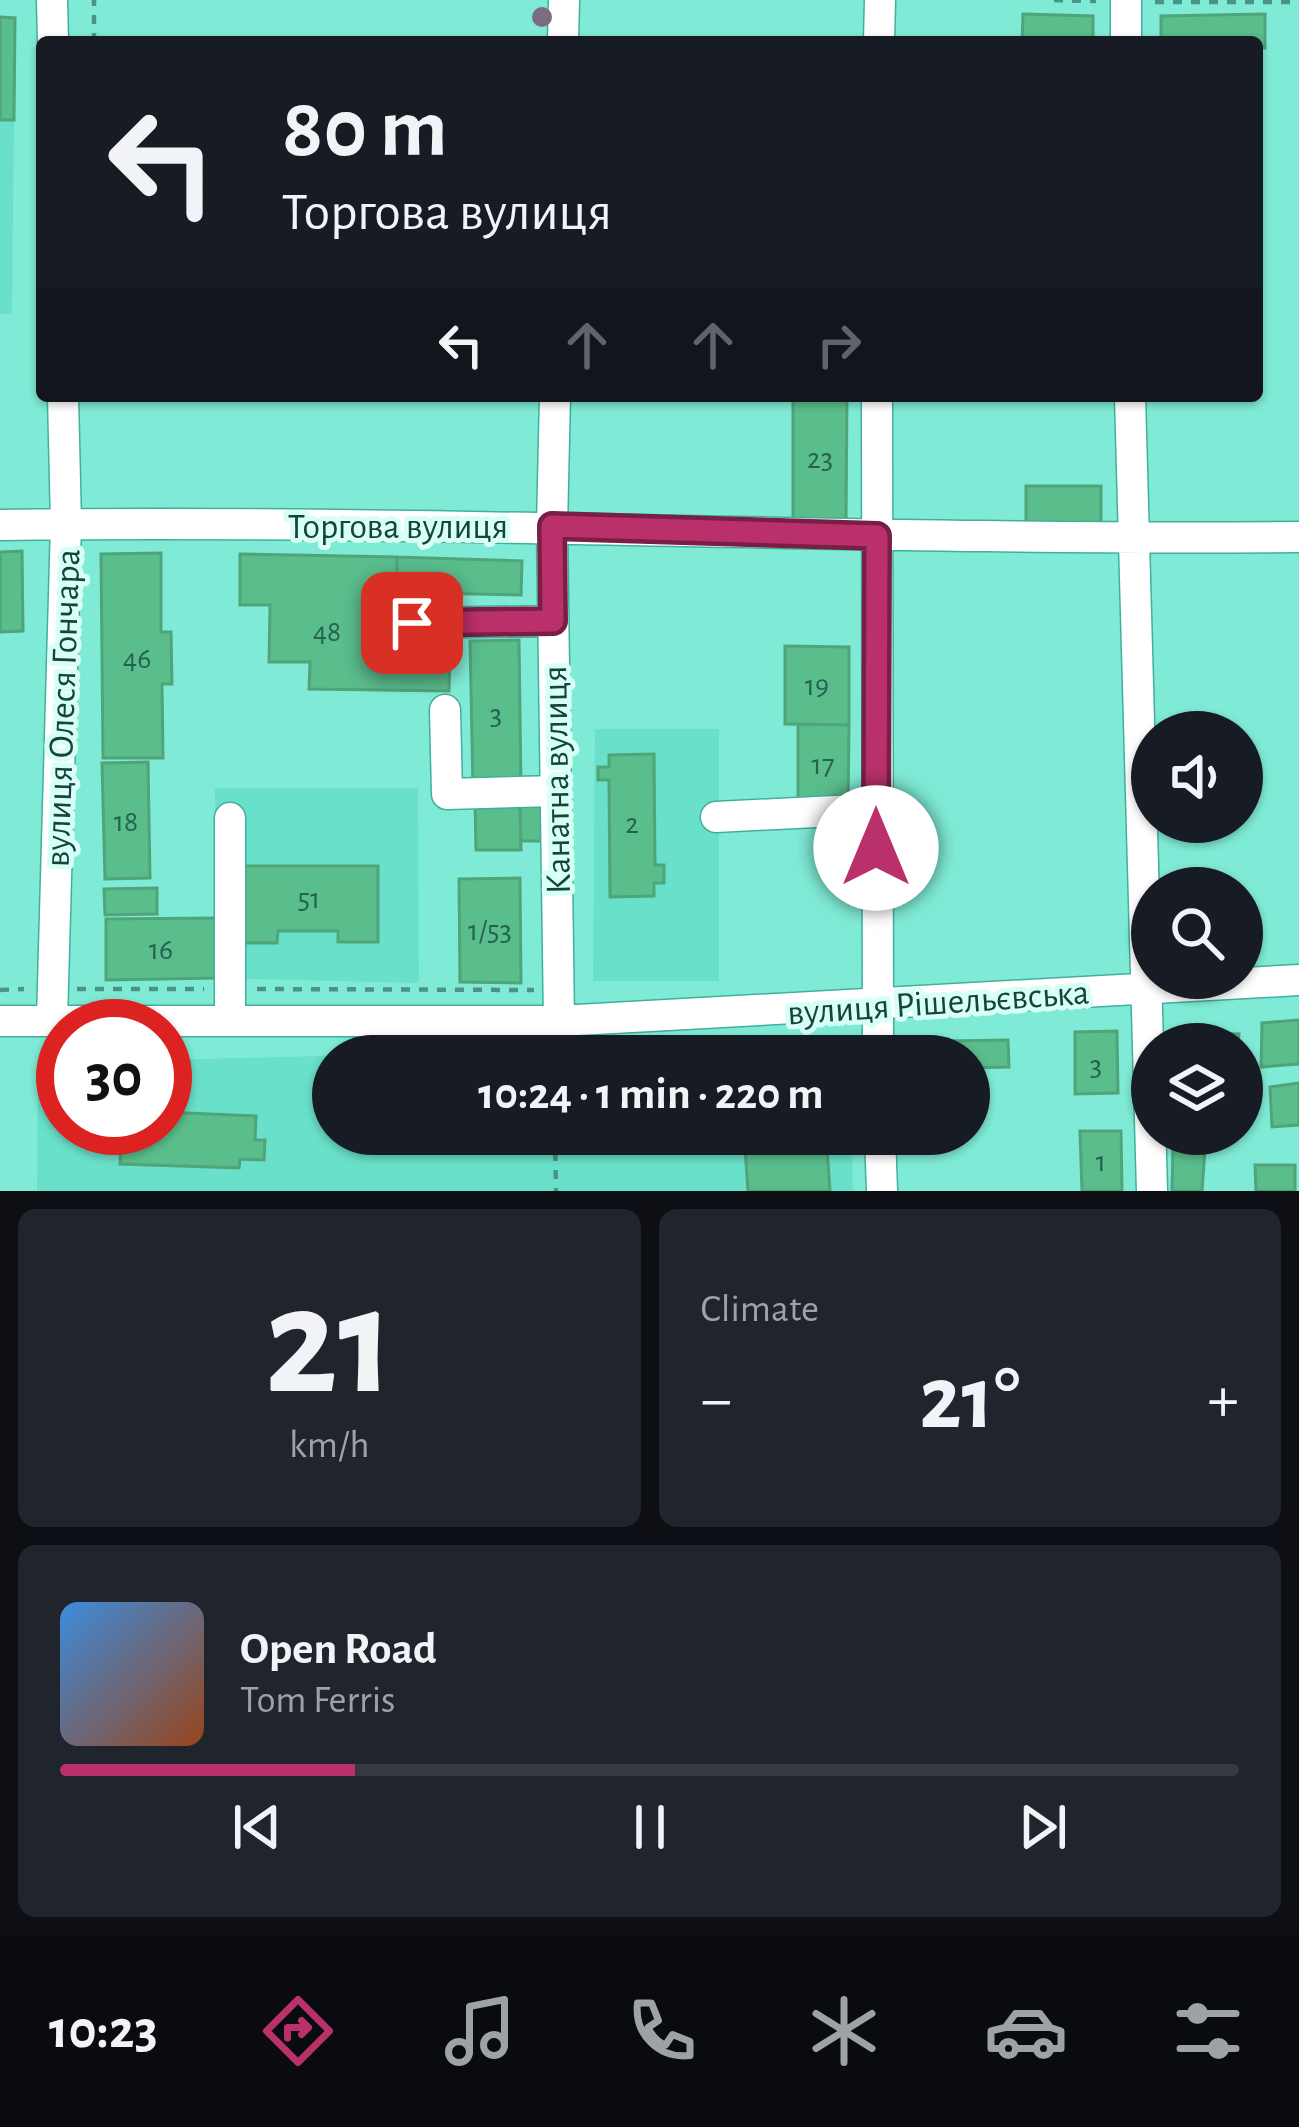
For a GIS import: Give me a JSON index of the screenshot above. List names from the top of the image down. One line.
{"streets":{"street":["Торгова вулиця","вулиця Олеся Гончара","Канатна вулиця","вулиця Рішельєвська"]},"crossings":[["Торгова вулиця","вулиця Олеся Гончара"],["Торгова вулиця","Канатна вулиця"],["Канатна вулиця","вулиця Рішельєвська"]],"house_numbers":["23","48","46","19","3","17","18","2","51","1/53","16","3","1"],"page":{"turn":["80 m","Торгова вулиця"],"limit":"30","trip":"10:24 · 1 min · 220 m","tile":[["21","km/h"],"Climate"],"heat":["−","21°","+"],"song":["Open Road","Tom Ferris"],"tabs":"10:23"}}
